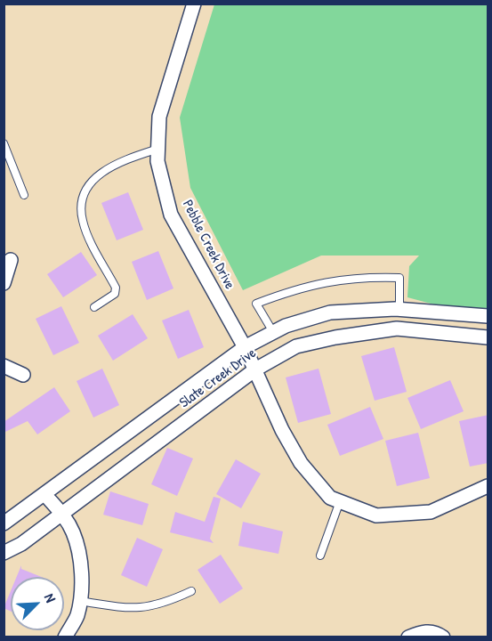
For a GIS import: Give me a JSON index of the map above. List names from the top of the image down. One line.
{"streets":{"street":["Pebble Creek Drive","Slate Creek Drive"]},"crossings":[["Pebble Creek Drive","Slate Creek Drive"]],"north":"top right"}
